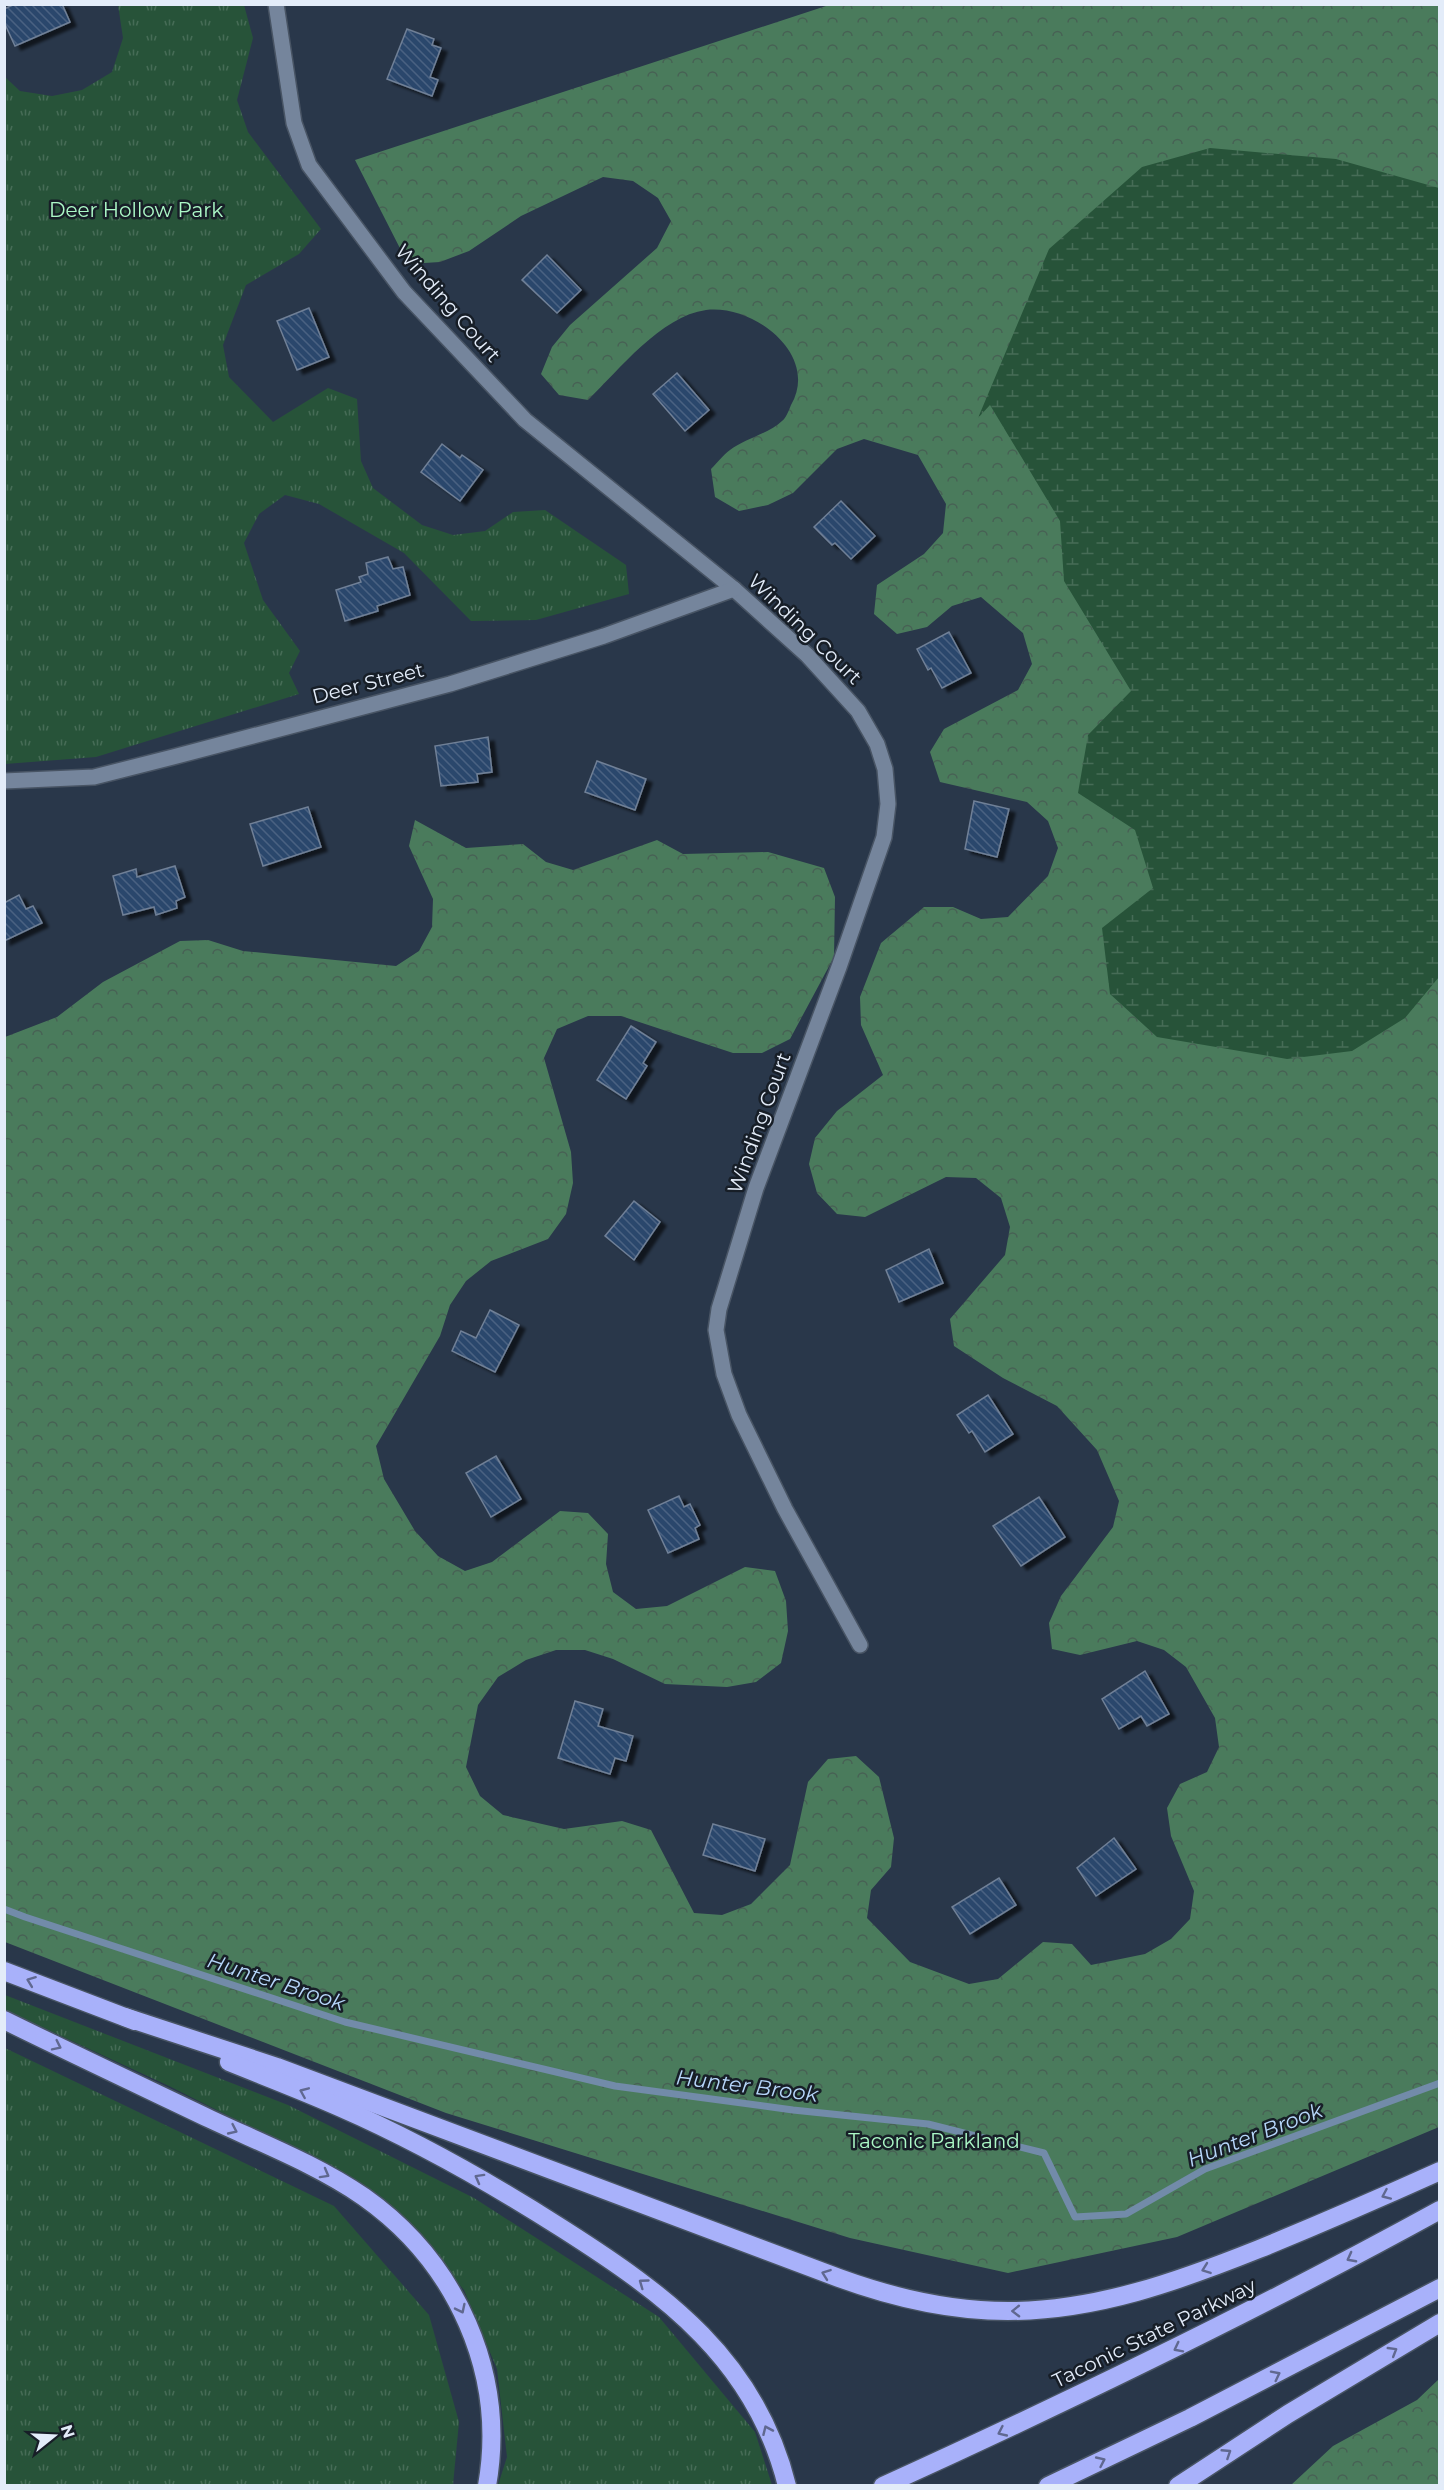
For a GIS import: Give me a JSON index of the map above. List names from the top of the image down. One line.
{"streets":{"highway":["Taconic State Parkway"],"street":["Winding Court","Deer Street"]},"crossings":[["Winding Court","Deer Street"]],"water":["Hunter Brook"],"parks":["Deer Hollow Park","Taconic Parkland"],"north":"right"}
